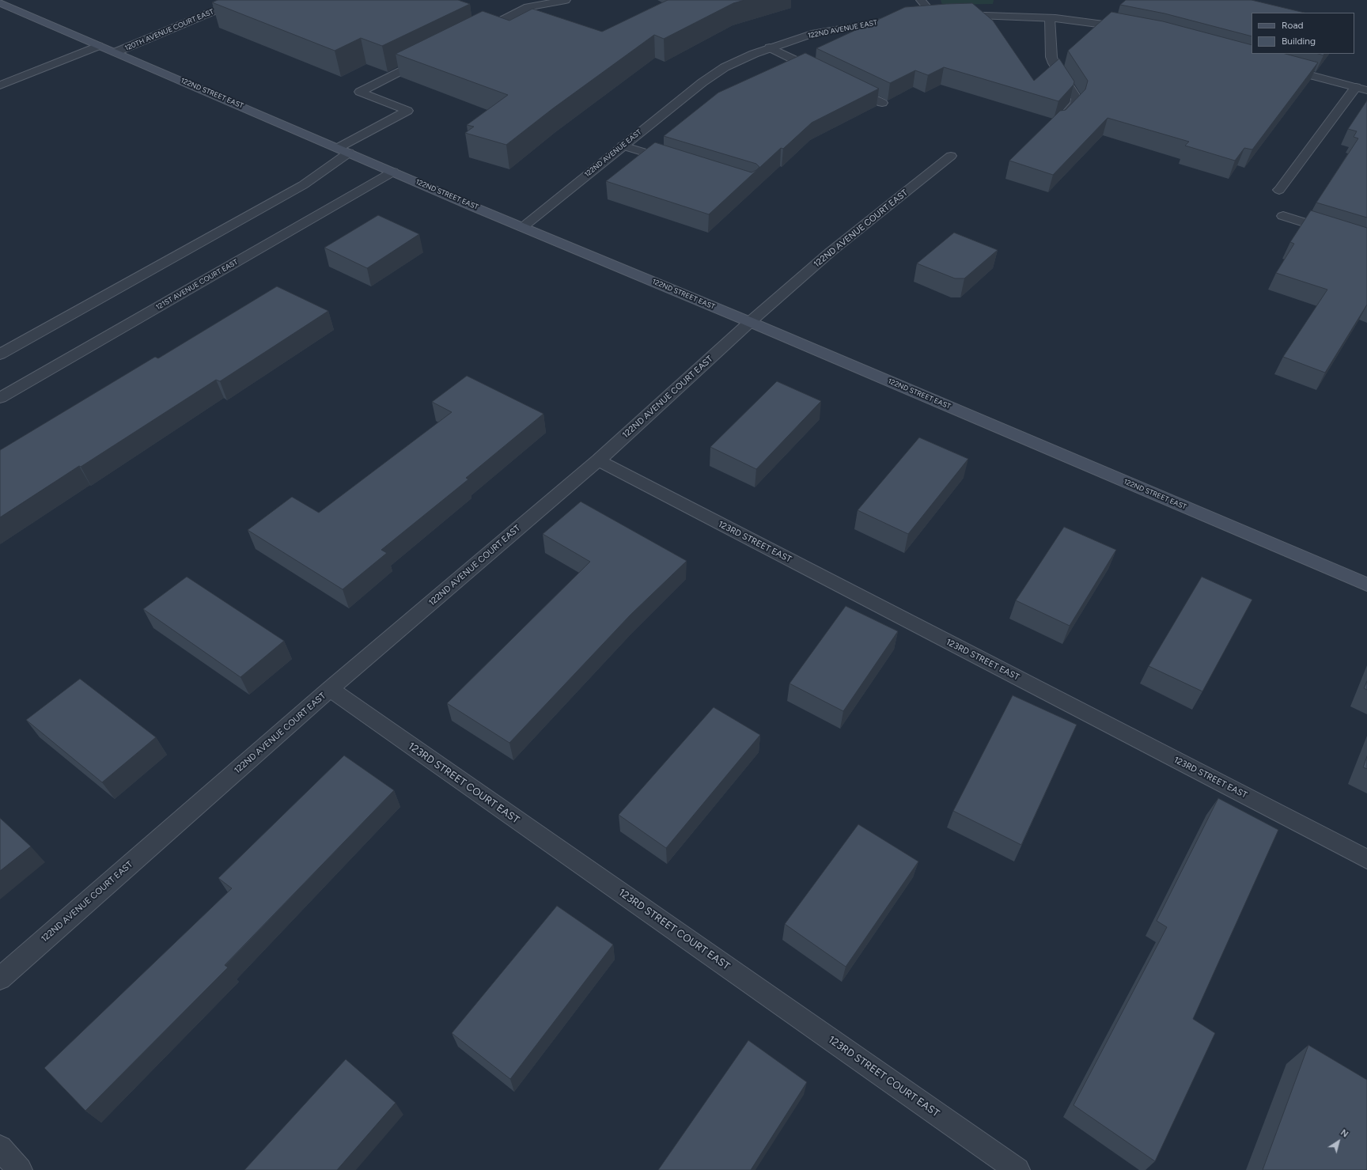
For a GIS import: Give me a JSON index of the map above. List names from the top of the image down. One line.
{"streets":{"street":["122ND AVENUE EAST","120TH AVENUE COURT EAST","122ND STREET EAST","122ND AVENUE COURT EAST","121ST AVENUE COURT EAST","123RD STREET EAST","123RD STREET COURT EAST"]},"crossings":[["122ND AVENUE EAST","122ND STREET EAST"],["120TH AVENUE COURT EAST","122ND STREET EAST"],["122ND STREET EAST","122ND AVENUE COURT EAST"],["122ND STREET EAST","121ST AVENUE COURT EAST"],["122ND AVENUE COURT EAST","123RD STREET EAST"],["122ND AVENUE COURT EAST","123RD STREET COURT EAST"]],"legend":["Road","Building"],"north":"top right"}
